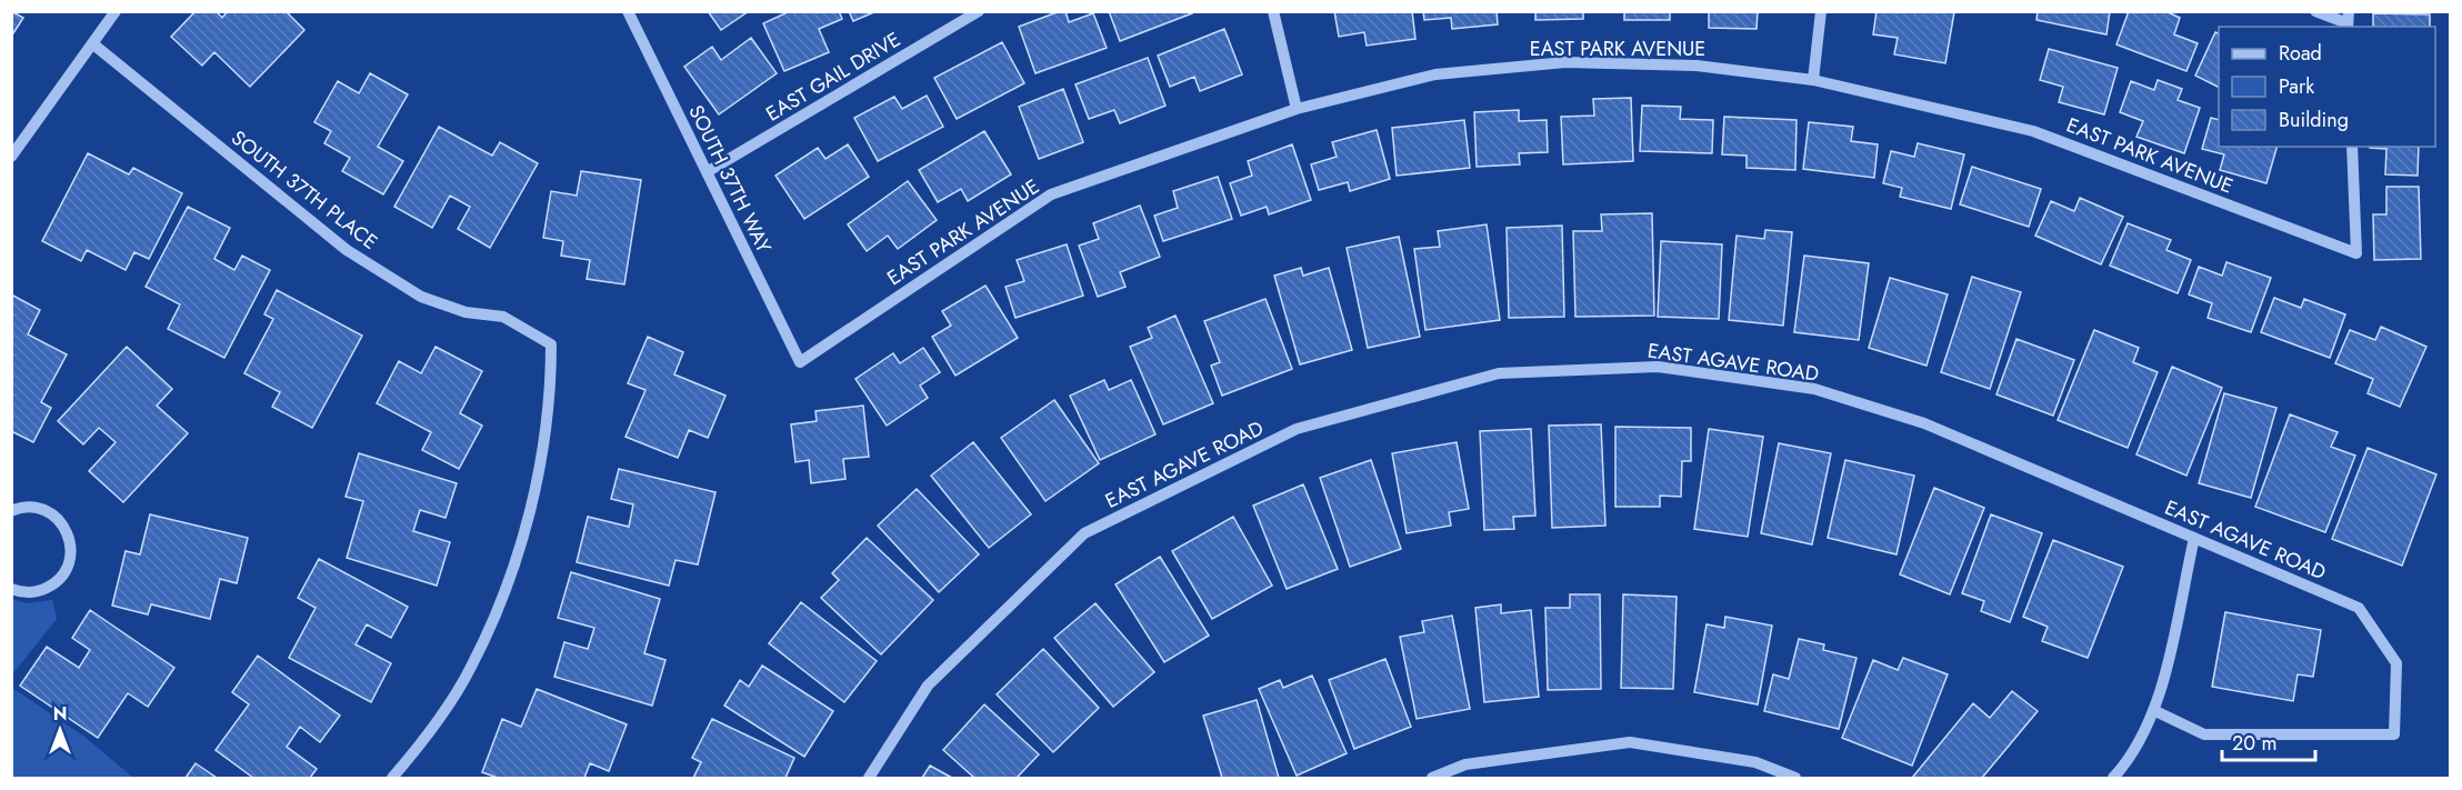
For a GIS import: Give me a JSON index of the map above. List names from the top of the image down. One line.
{"streets":{"street":["EAST PARK AVENUE","EAST GAIL DRIVE","SOUTH 37TH WAY","SOUTH 37TH PLACE","EAST AGAVE ROAD"]},"crossings":[["EAST PARK AVENUE","SOUTH 37TH WAY"],["EAST GAIL DRIVE","SOUTH 37TH WAY"]],"legend":["Road","Park","Building"],"scale_bar":"20 m","north":"top"}
